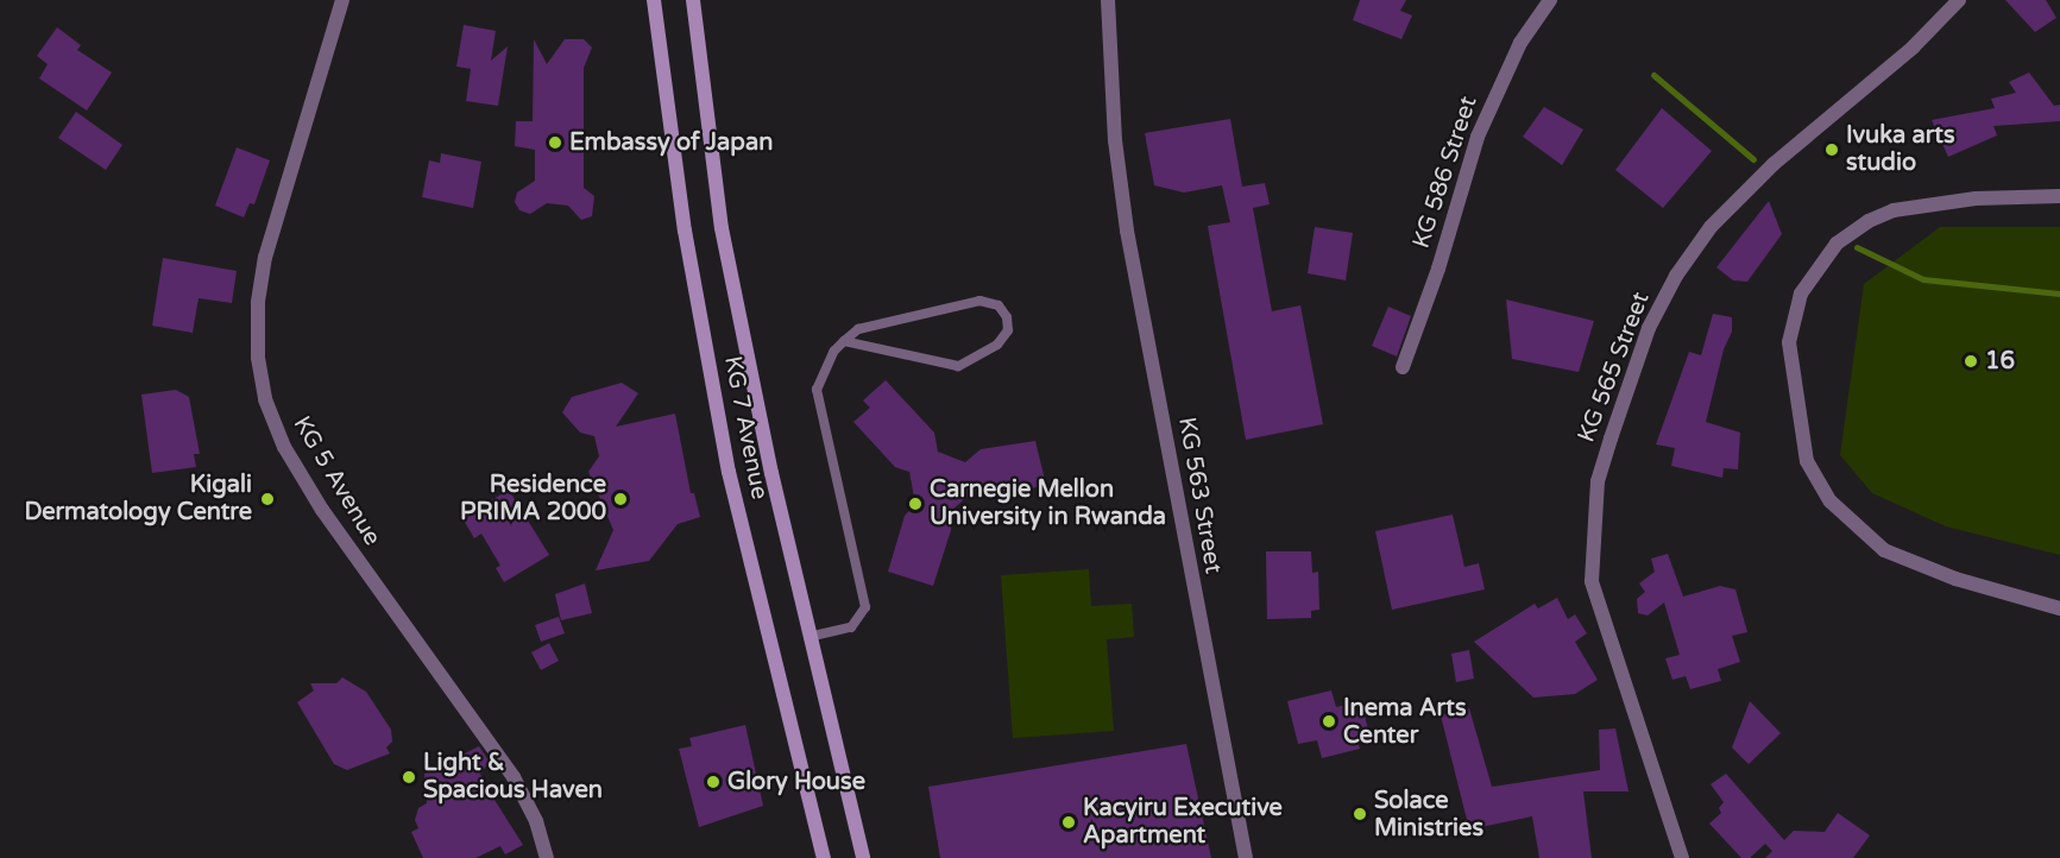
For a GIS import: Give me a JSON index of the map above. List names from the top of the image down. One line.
{"streets":{"main road":["KG 7 Avenue"],"street":["KG 586 Street","KG 565 Street","KG 5 Avenue","KG 563 Street"]},"places":["Embassy of Japan","Ivuka arts studio","16","Kigali Dermatology Centre","Residence PRIMA 2000","Carnegie Mellon University in Rwanda","Inema Arts Center","Light & Spacious Haven","Glory House","Solace Ministries","Kacyiru Executive Apartment"]}
